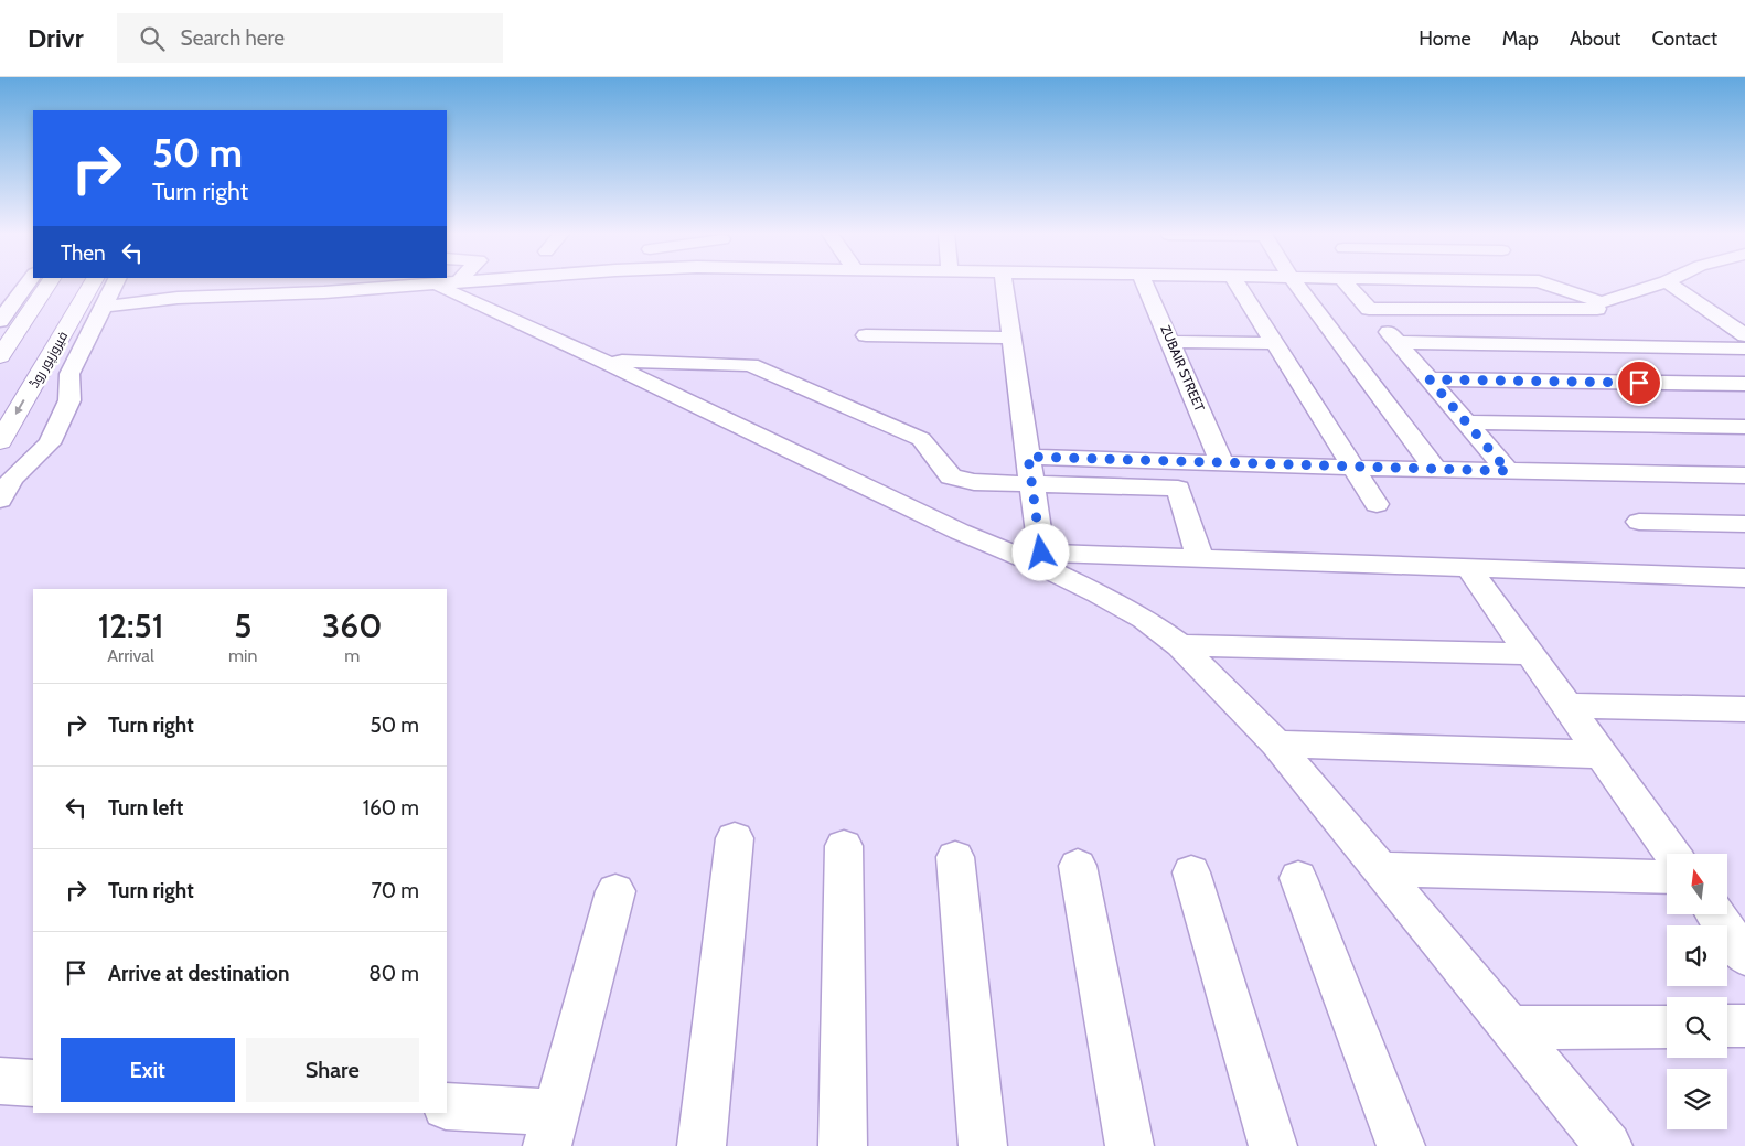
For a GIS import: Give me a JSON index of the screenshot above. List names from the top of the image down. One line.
{"streets":{"main road":["فیروزپور روڈ"],"street":["ZUBAIR STREET"]},"north":"top","page":{"header":"Drivr","search":"Search here","nav":["Home","Map","About","Contact"],"turn":["50 m","Turn right"],"then":"Then","eta":["12:51","Arrival","5","min","360","m"],"list":[{"name":"Turn right","value":"50 m"},{"name":"Turn left","value":"160 m"},{"name":"Turn right","value":"70 m"},{"name":"Arrive at destination","value":"80 m"}],"buttons":["Exit","Share"]}}
